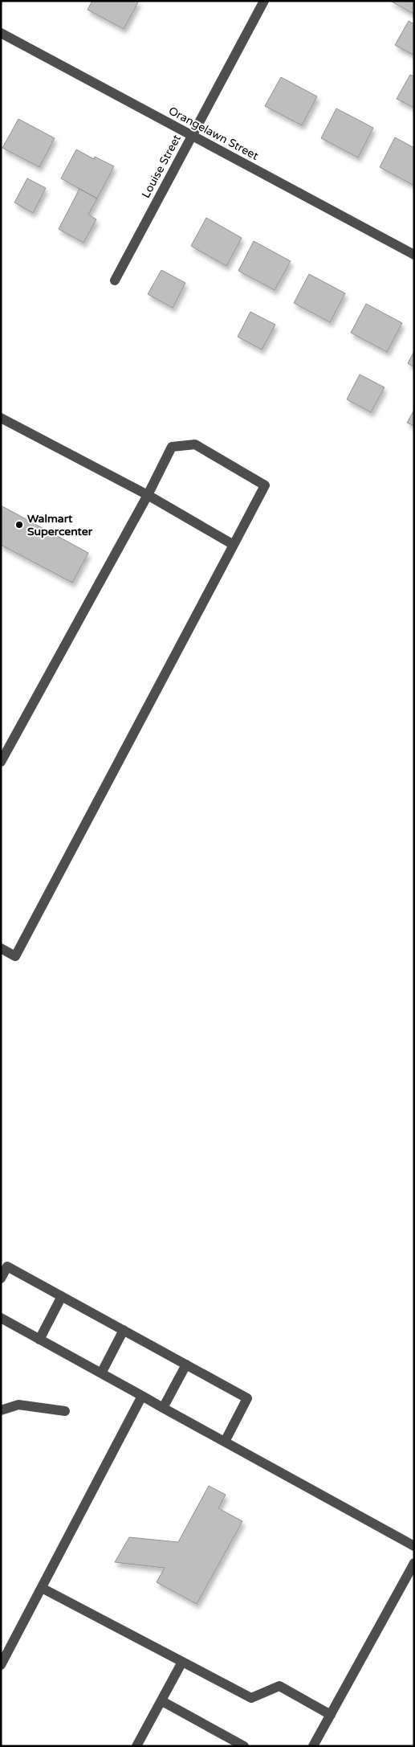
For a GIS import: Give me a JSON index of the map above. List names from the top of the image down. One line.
{"streets":{"street":["Orangelawn Street","Louise Street"]},"crossings":[["Orangelawn Street","Louise Street"]],"places":["Walmart Supercenter"]}
